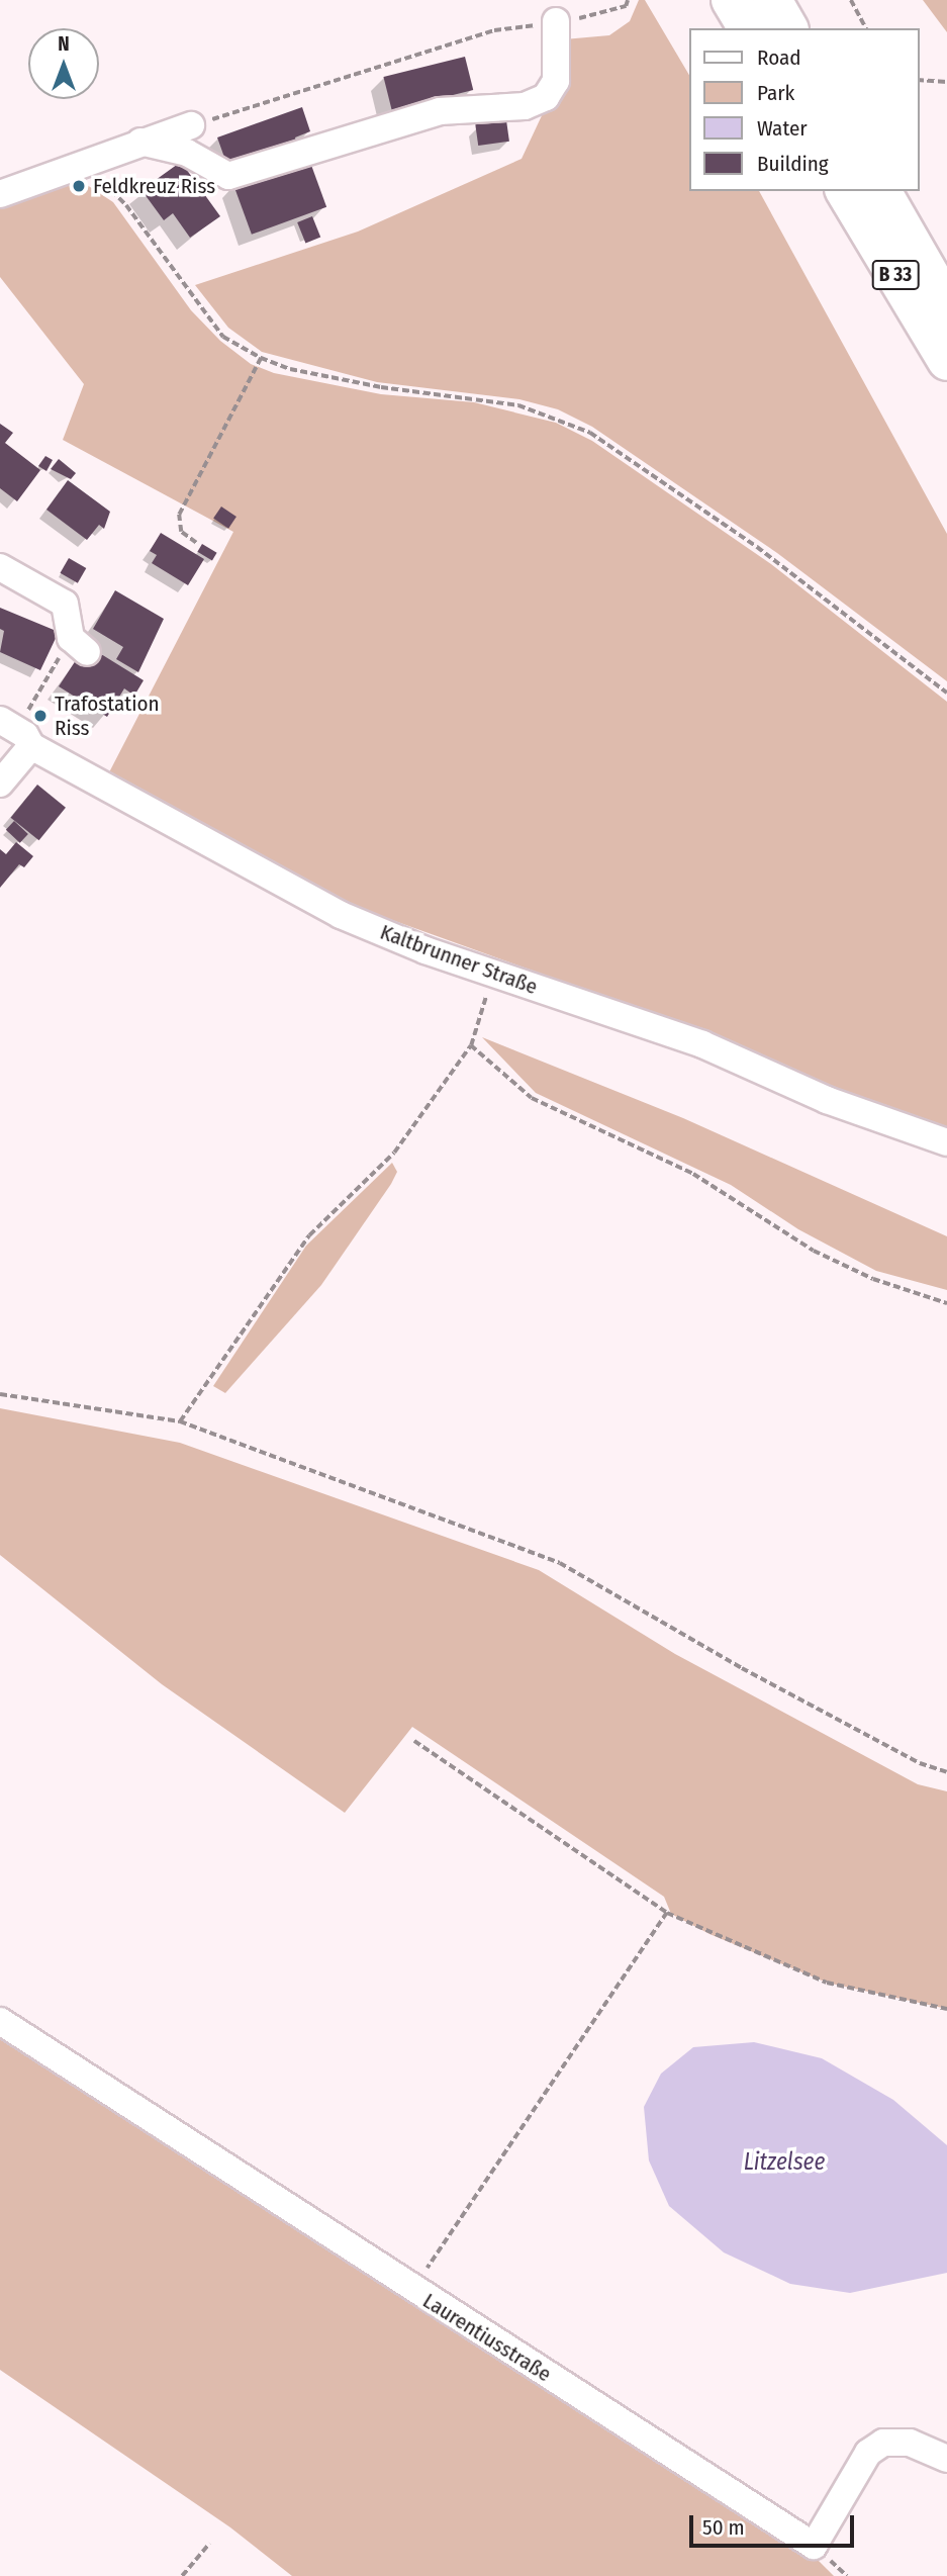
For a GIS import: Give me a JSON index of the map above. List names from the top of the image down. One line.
{"streets":{"highway":["B 33"],"street":["Kaltbrunner Straße","Laurentiusstraße"]},"water":["Litzelsee"],"places":["Feldkreuz Riss","Trafostation Riss"],"legend":["Road","Park","Water","Building"],"scale_bar":"50 m","north":"top"}
